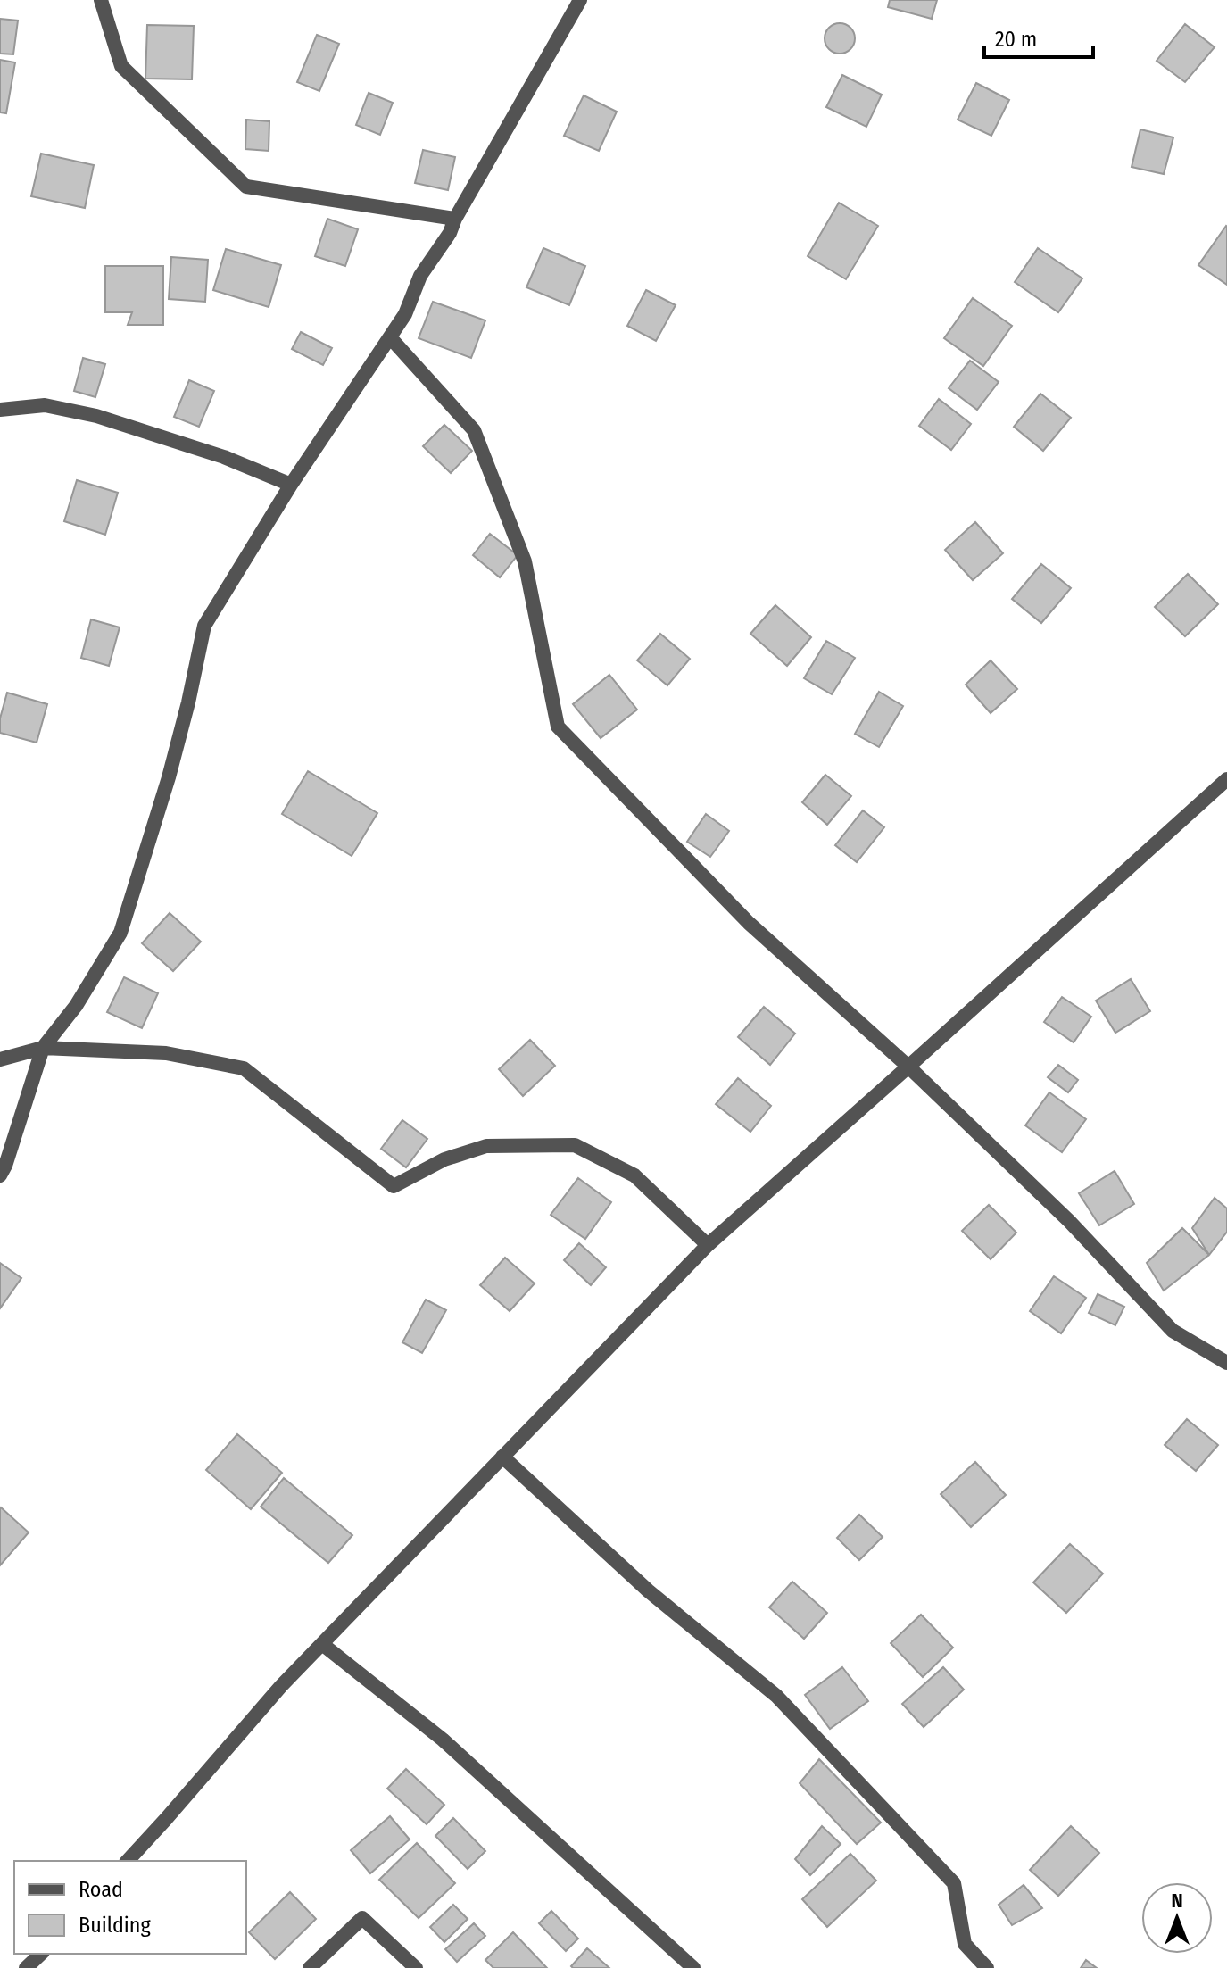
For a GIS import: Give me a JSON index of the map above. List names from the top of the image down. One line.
{"legend":["Road","Building"],"scale_bar":"20 m","north":"top"}
